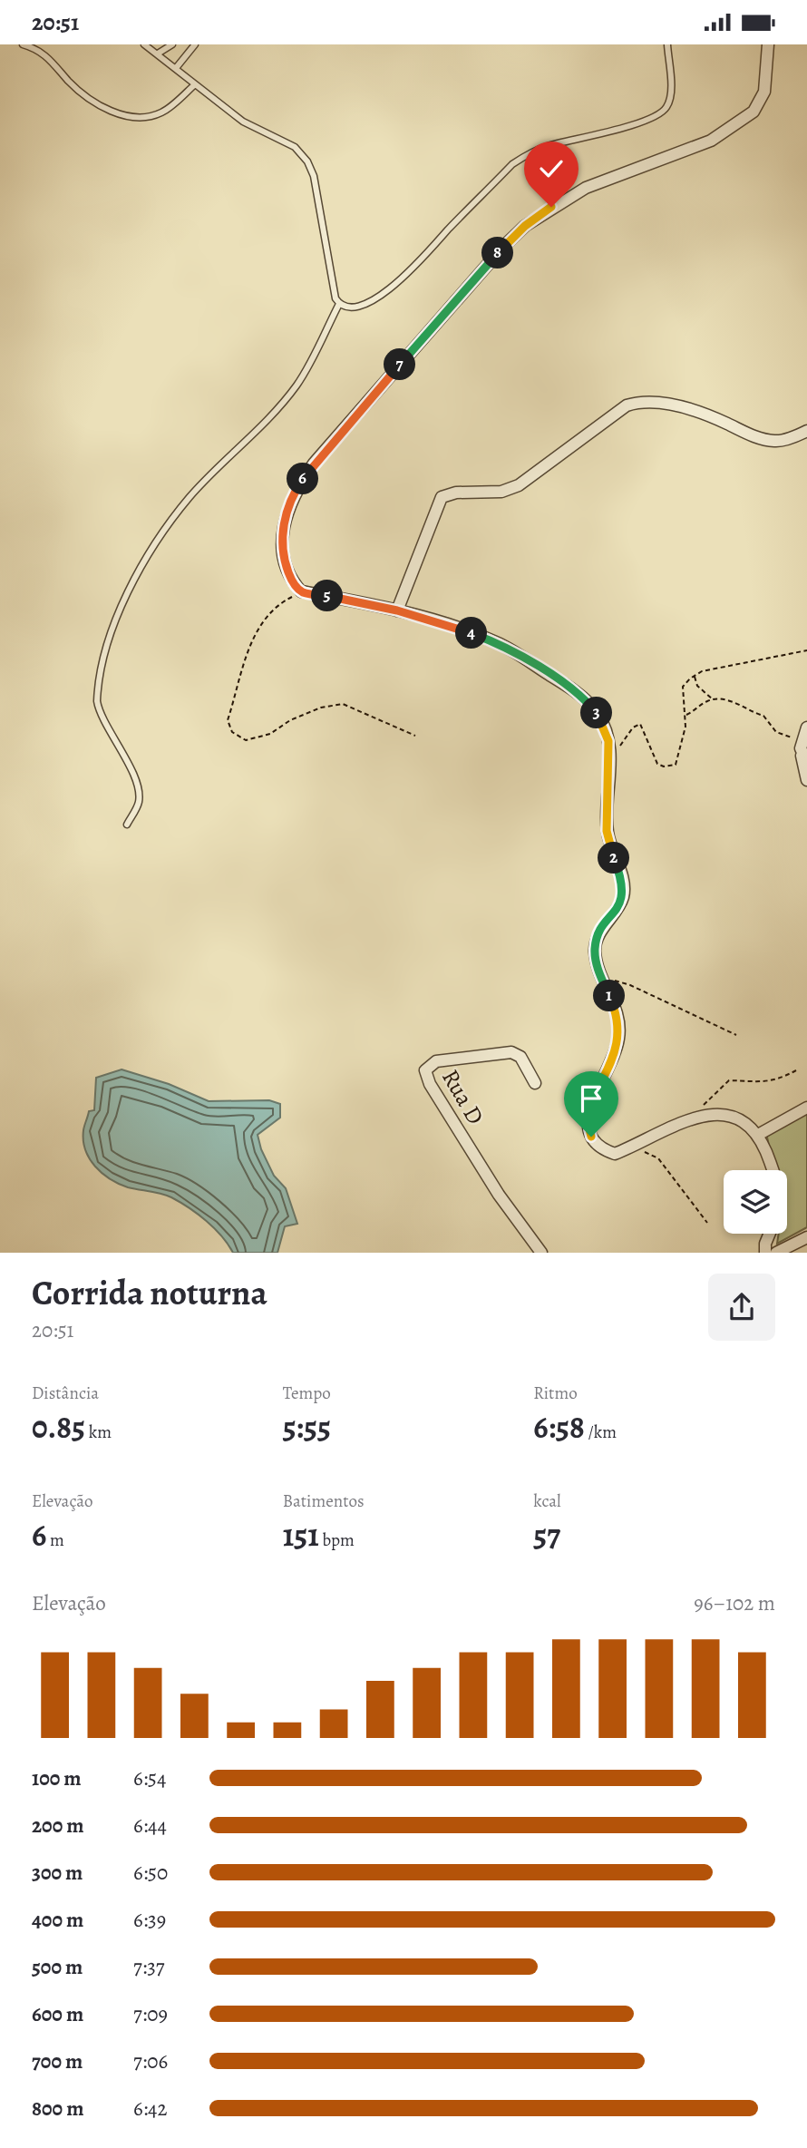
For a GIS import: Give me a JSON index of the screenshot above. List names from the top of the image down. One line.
{"streets":{"street":["Rua D"]},"page":{"status":"20:51","pins":["8","7","6","5","4","3","2","1"],"heading":["Corrida noturna","20:51"],"stats":[["Distância","0.85 km"],["Tempo","5:55"],["Ritmo","6:58 /km"],["Elevação","6 m"],["Batimentos","151 bpm"],["kcal","57"]],"chart":["Elevação","96–102 m"],"list":[{"name":"100 m","note":"6:54"},{"name":"200 m","note":"6:44"},{"name":"300 m","note":"6:50"},{"name":"400 m","note":"6:39"},{"name":"500 m","note":"7:37"},{"name":"600 m","note":"7:09"},{"name":"700 m","note":"7:06"},{"name":"800 m","note":"6:42"}]}}
